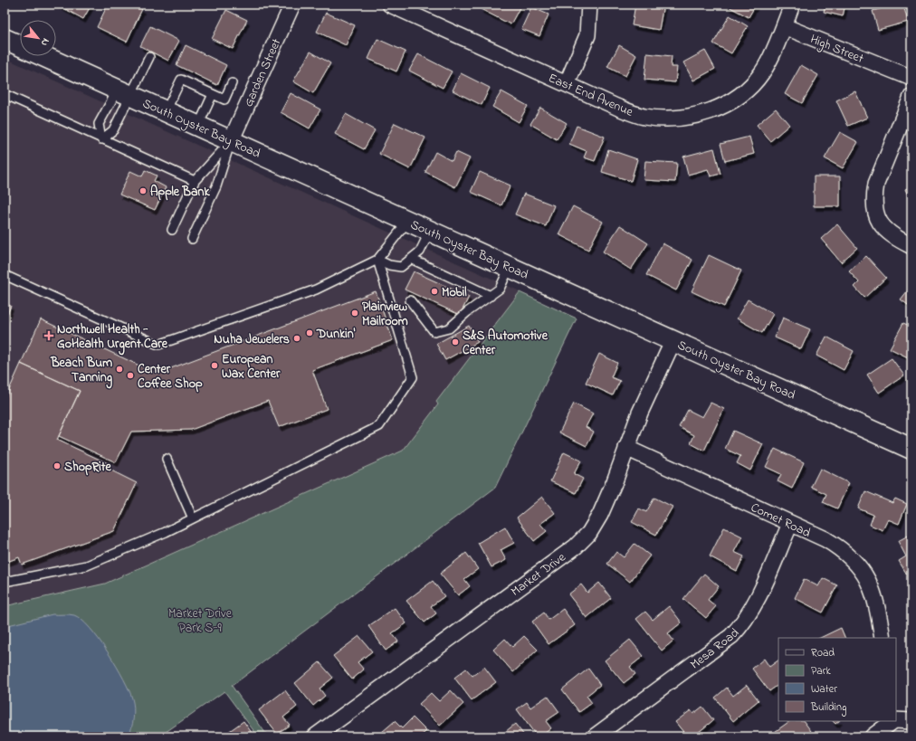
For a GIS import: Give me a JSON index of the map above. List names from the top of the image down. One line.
{"streets":{"main road":["South Oyster Bay Road"],"street":["High Street","Garden Street","East End Avenue","Comet Road","Market Drive","Mesa Road"]},"crossings":[["High Street","East End Avenue"],["Garden Street","South Oyster Bay Road"],["South Oyster Bay Road","Market Drive"],["Comet Road","Market Drive"],["Comet Road","Mesa Road"]],"parks":["Market Drive Park S-9"],"places":{"other":["Apple Bank","Mobil","Plainview Mailroom","Dunkin'","Nuha Jewelers","S&S Automotive Center","European Wax Center","Beach Bum Tanning","Center Coffee Shop","ShopRite"],"health":["Northwell Health - GoHealth Urgent Care"]},"legend":["Road","Park","Water","Building"],"north":"bottom right"}
